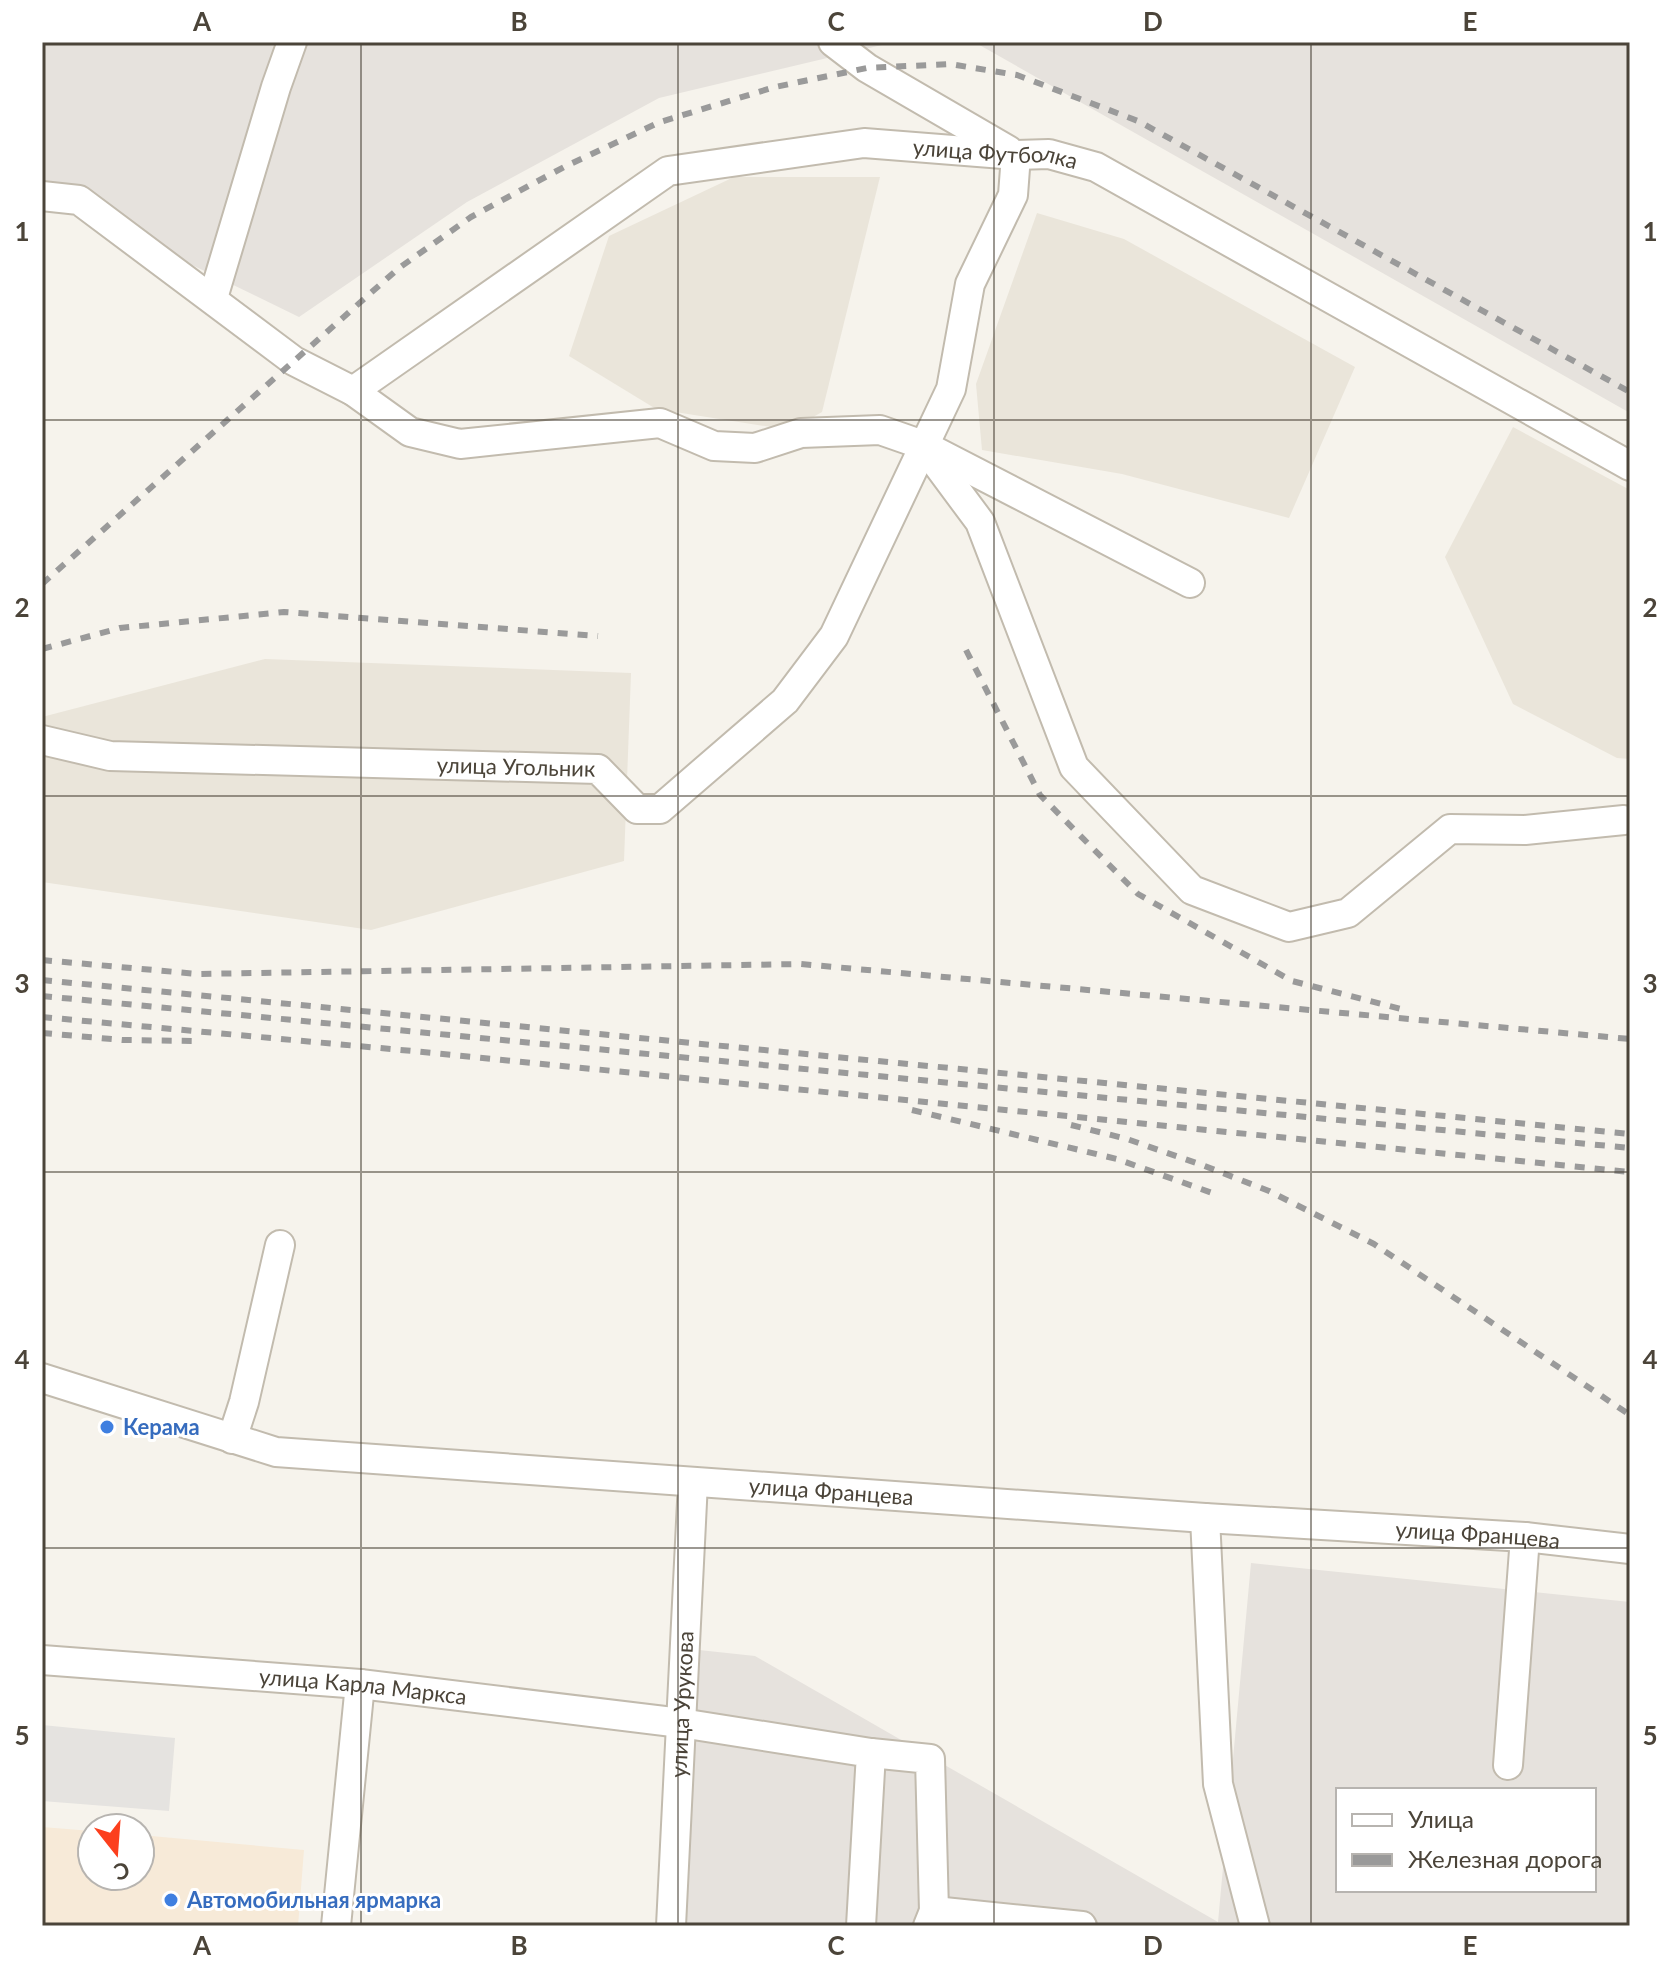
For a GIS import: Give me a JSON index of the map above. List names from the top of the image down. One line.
{"streets":{"street":["улица Футболка","улица Угольник","улица Францева","улица Карла Маркса","улица Урукова"]},"crossings":[["улица Футболка","улица Угольник"],["улица Францева","улица Урукова"],["улица Карла Маркса","улица Урукова"]],"places":["Керама","Автомобильная ярмарка"],"legend":["Улица","Железная дорога"],"north":"bottom","grid":{"columns":["A","B","C","D","E"],"rows":["1","2","3","4","5"]}}
